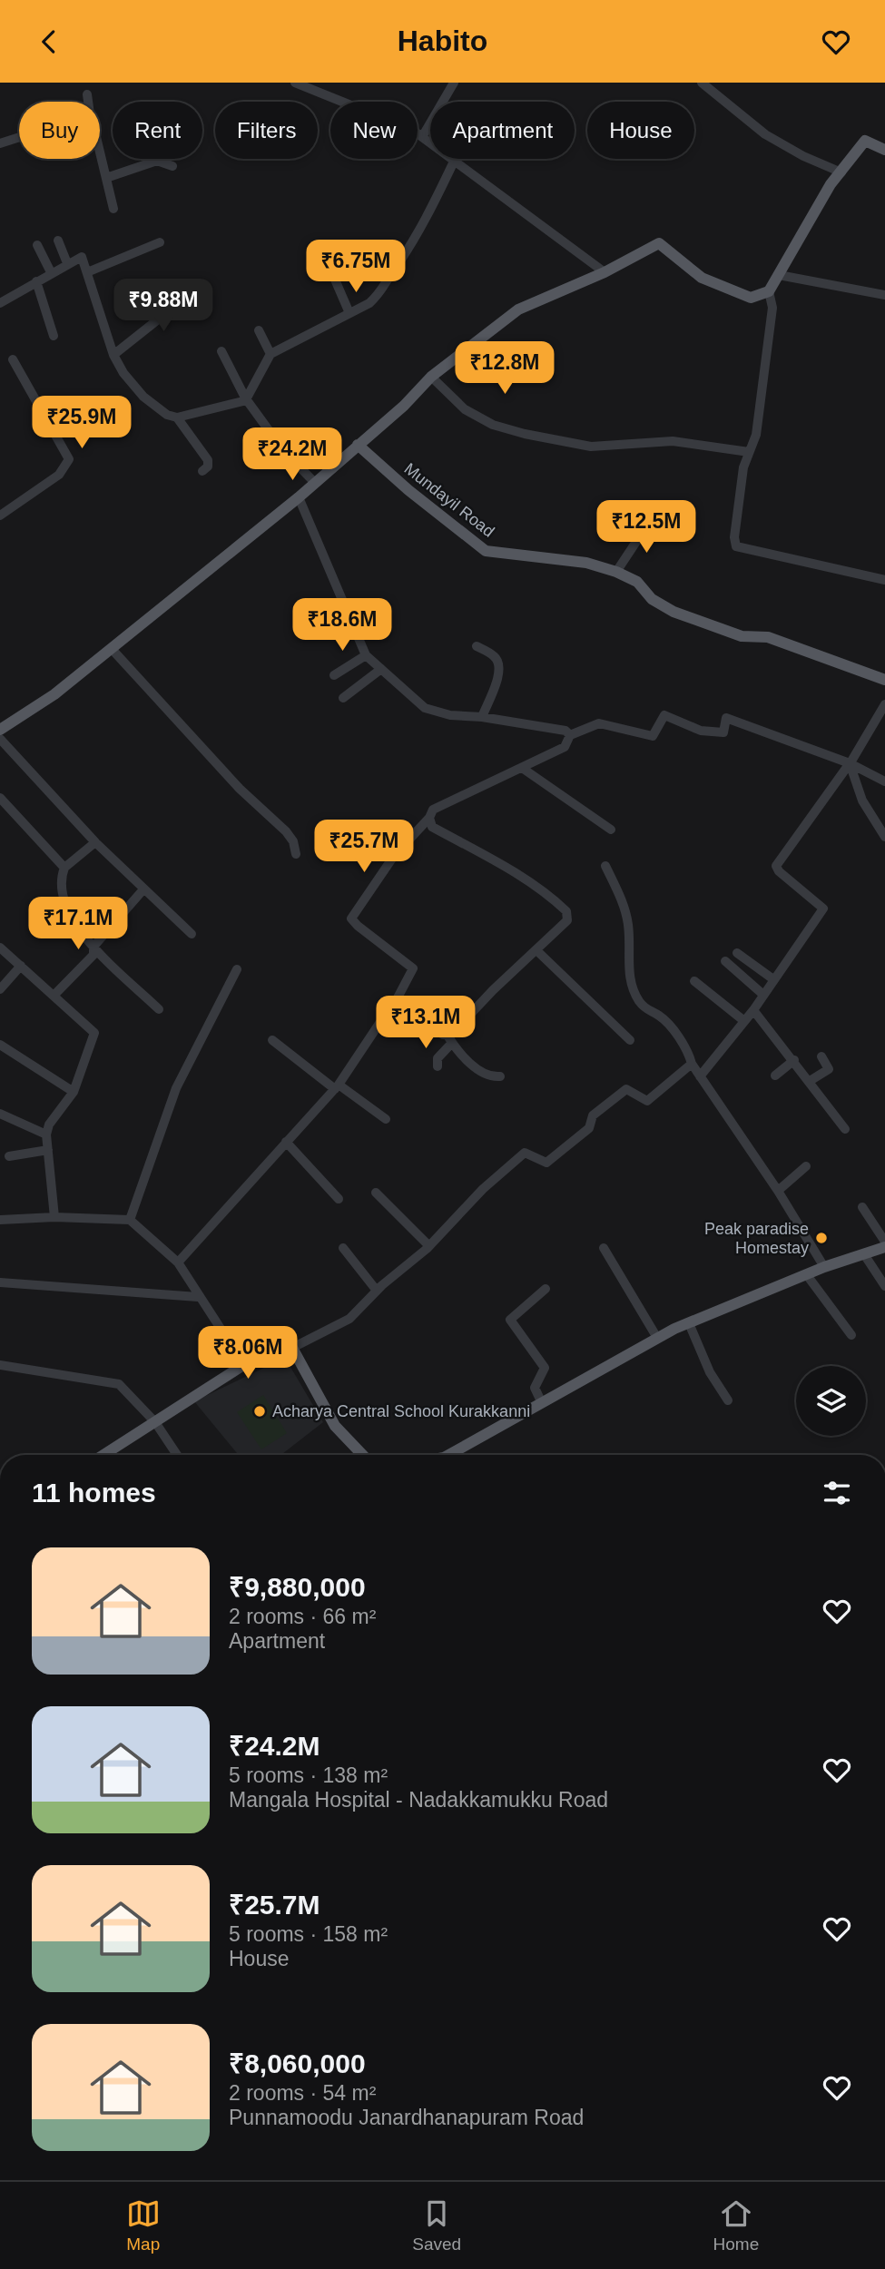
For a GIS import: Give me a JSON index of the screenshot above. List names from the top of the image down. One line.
{"streets":{"main road":["Mundayil Road"]},"places":["Peak paradise Homestay","Acharya Central School Kurakkanni"],"page":{"header":"Habito","chip":["Buy","Rent","Filters","New","Apartment","House"],"price":["₹6.75M","₹9.88M","₹12.8M","₹25.9M","₹24.2M","₹12.5M","₹18.6M","₹25.7M","₹17.1M","₹13.1M","₹8.06M"],"heading":"11 homes","list":[{"name":"₹9,880,000","note":"2 rooms · 66 m² · Apartment"},{"name":"₹24.2M","note":"5 rooms · 138 m² · Mangala Hospital - Nadakkamukku Road"},{"name":"₹25.7M","note":"5 rooms · 158 m² · House"},{"name":"₹8,060,000","note":"2 rooms · 54 m² · Punnamoodu Janardhanapuram Road"}],"tabs":["Map","Saved","Home"]}}
